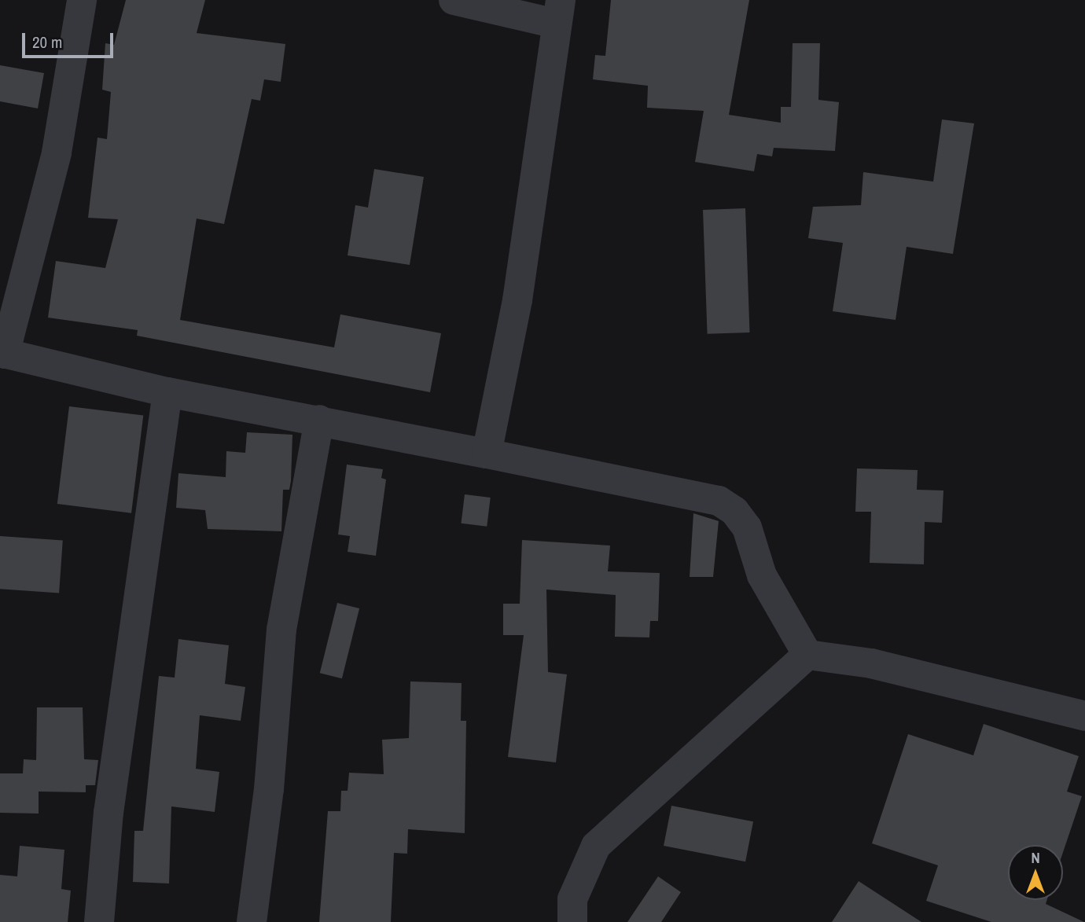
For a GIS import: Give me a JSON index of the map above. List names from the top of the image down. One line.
{"scale_bar":"20 m","north":"top"}
